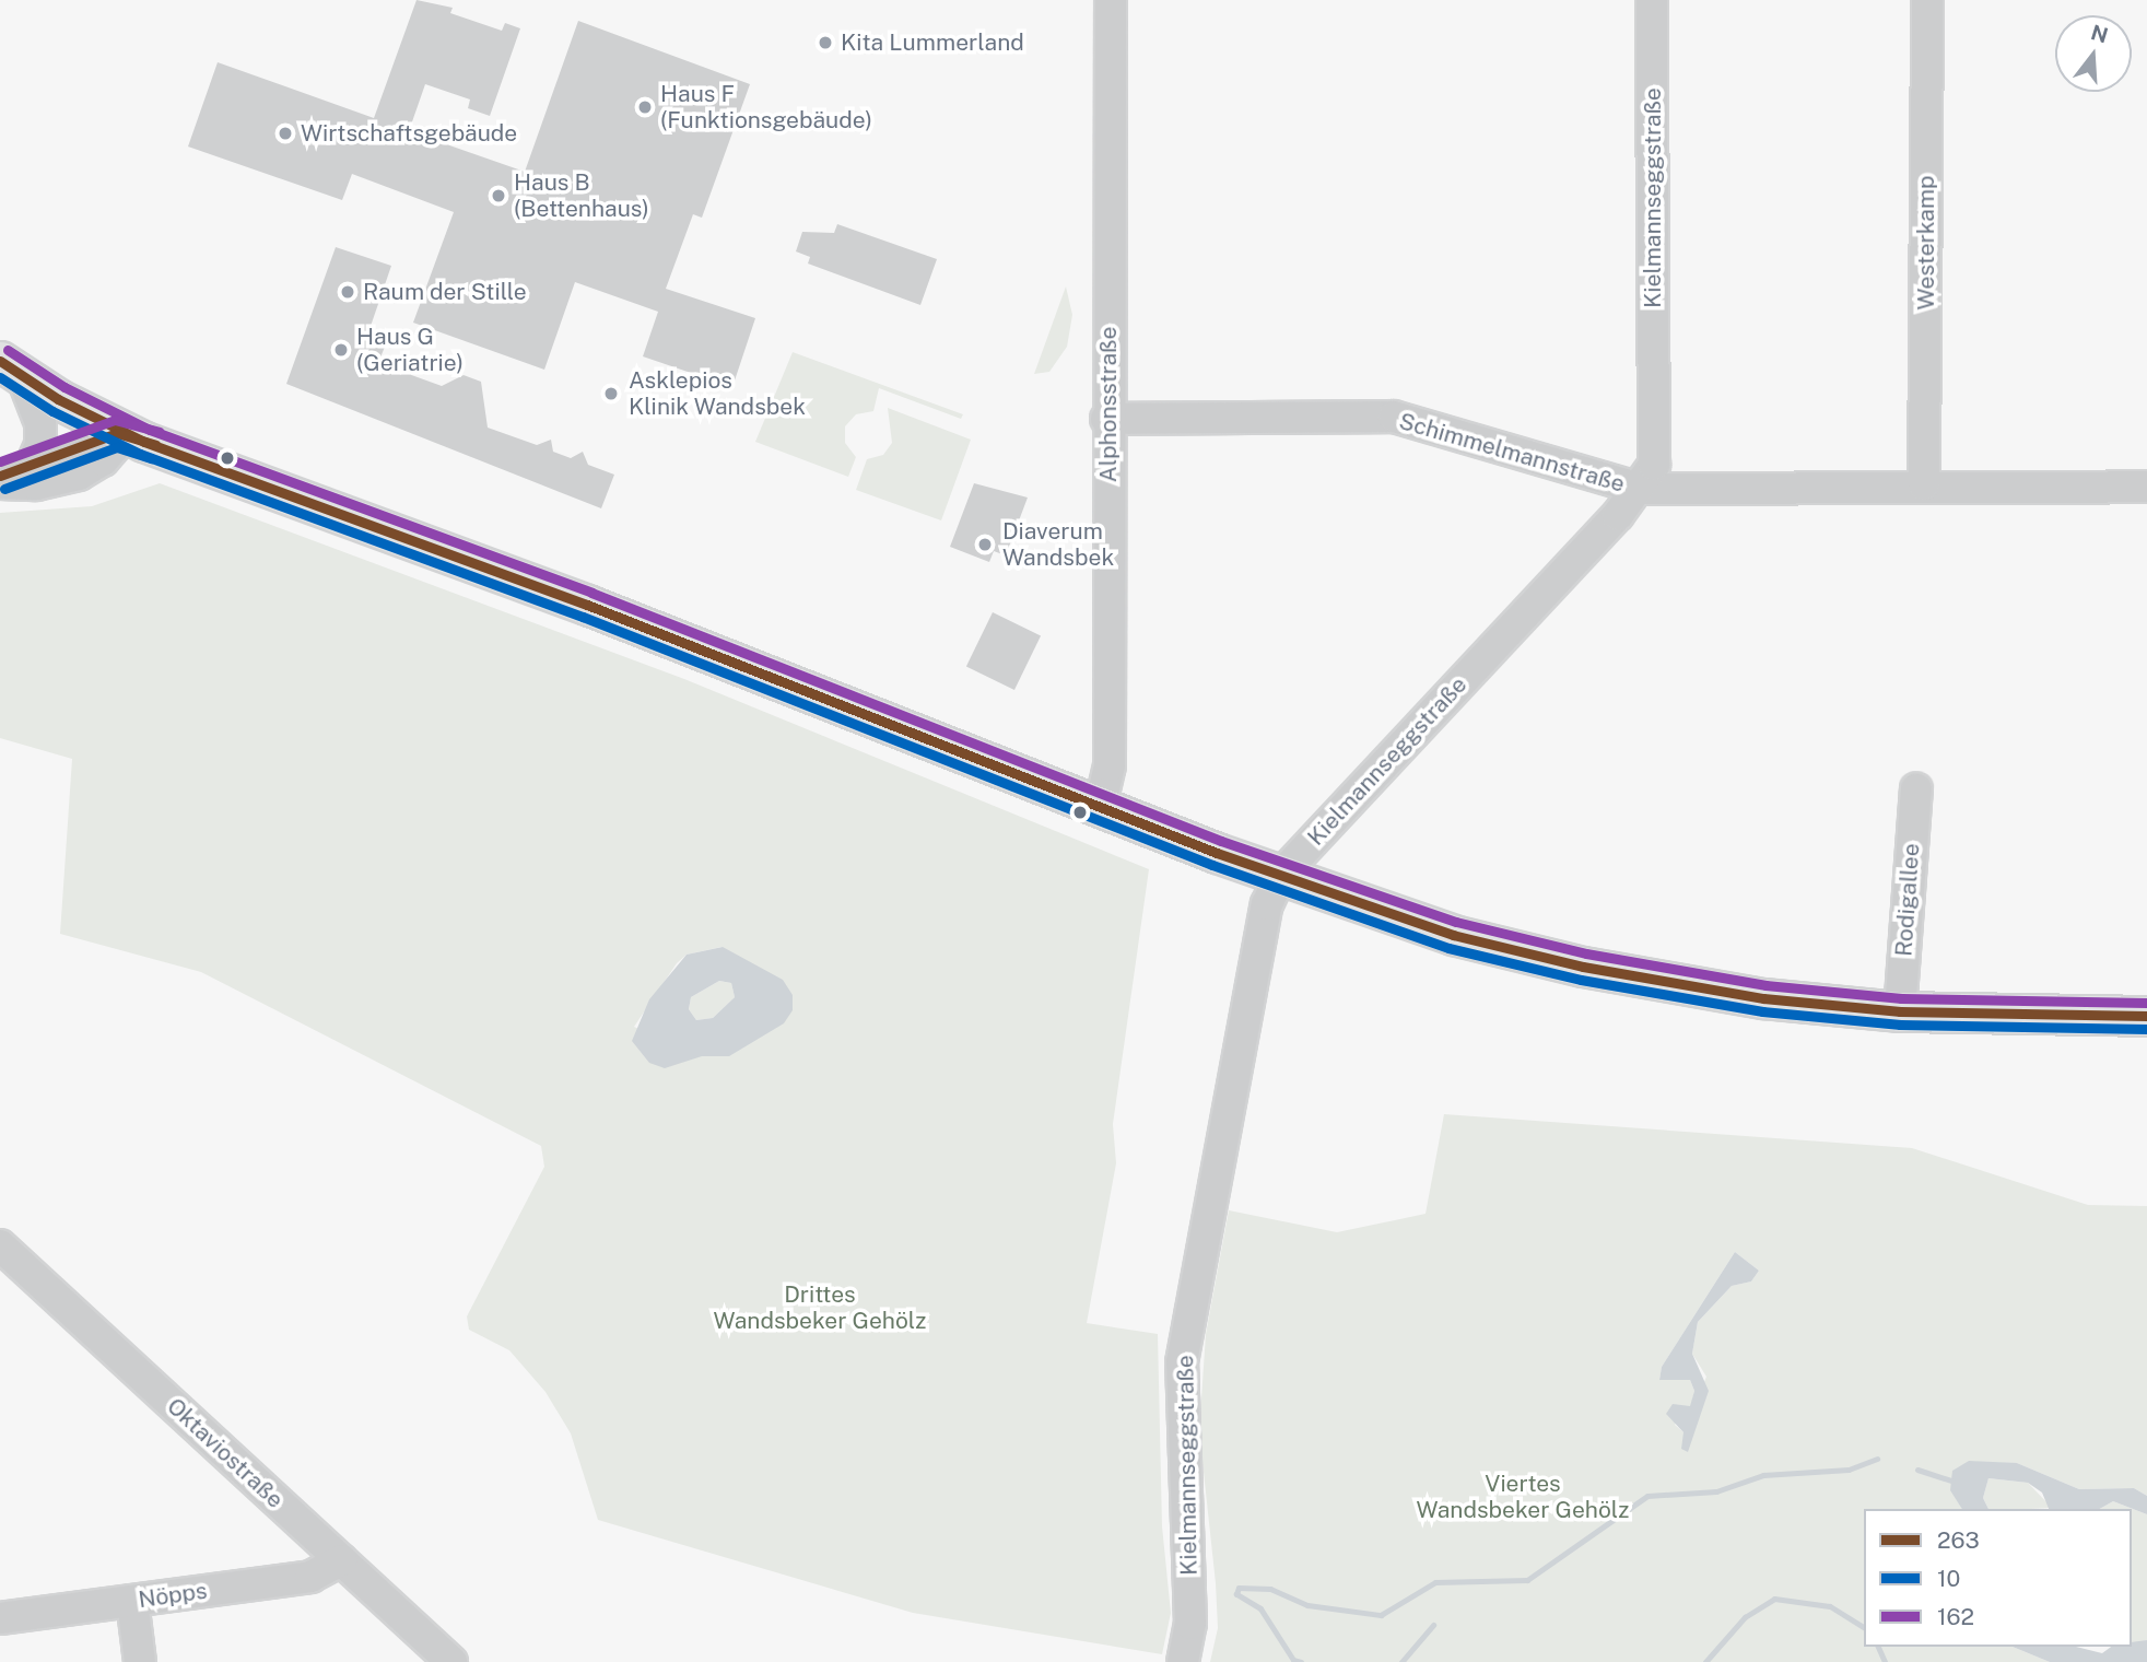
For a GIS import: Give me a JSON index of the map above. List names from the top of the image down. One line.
{"streets":{"street":["Kielmannseggstraße","Westerkamp","Alphonsstraße","Schimmelmannstraße","Rodigallee","Oktaviostraße","Nöpps"]},"crossings":[["Kielmannseggstraße","Schimmelmannstraße"],["Westerkamp","Schimmelmannstraße"],["Alphonsstraße","Schimmelmannstraße"],["Oktaviostraße","Nöpps"]],"parks":["Drittes Wandsbeker Gehölz","Viertes Wandsbeker Gehölz"],"places":["Kita Lummerland","Haus F (Funktionsgebäude)","Wirtschaftsgebäude","Haus B (Bettenhaus)","Raum der Stille","Haus G (Geriatrie)","Asklepios Klinik Wandsbek","Diaverum Wandsbek"],"lines":["transit line 162","transit line 263","transit line 10"],"legend":["263","10","162"],"north":"top"}
